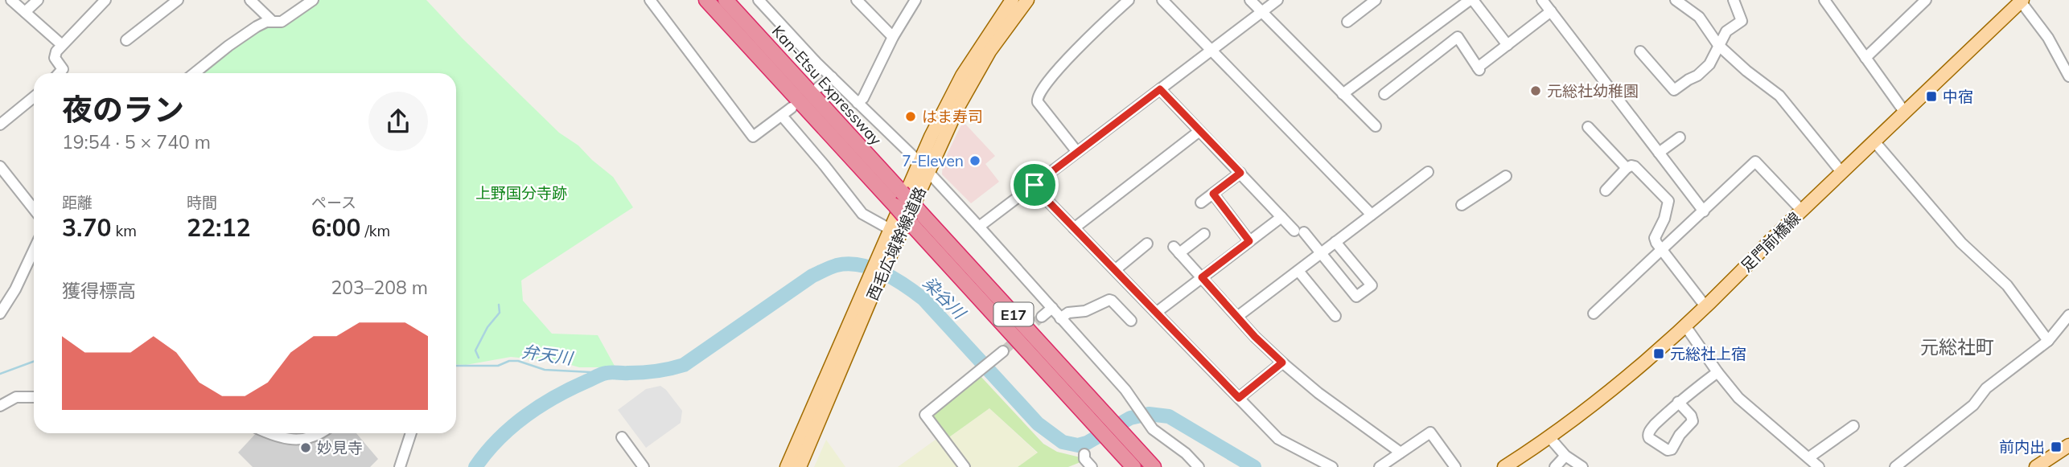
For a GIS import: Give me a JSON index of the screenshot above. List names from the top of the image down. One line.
{"streets":{"highway":["Kan-Etsu Expressway","E17"],"main road":["足門前橋線","西毛広域幹線道路"]},"districts":["元総社町"],"water":["染谷川","弁天川"],"parks":["上野国分寺跡"],"places":{"other":["元総社幼稚園","はま寿司","7-Eleven","妙見寺"],"transit":["中宿","元総社上宿","前内出"]},"page":{"heading":["夜のラン","19:54 · 5 × 740 m"],"stats":[["距離","3.70 km"],["時間","22:12"],["ペース","6:00 /km"]],"chart":["獲得標高","203–208 m"]}}
